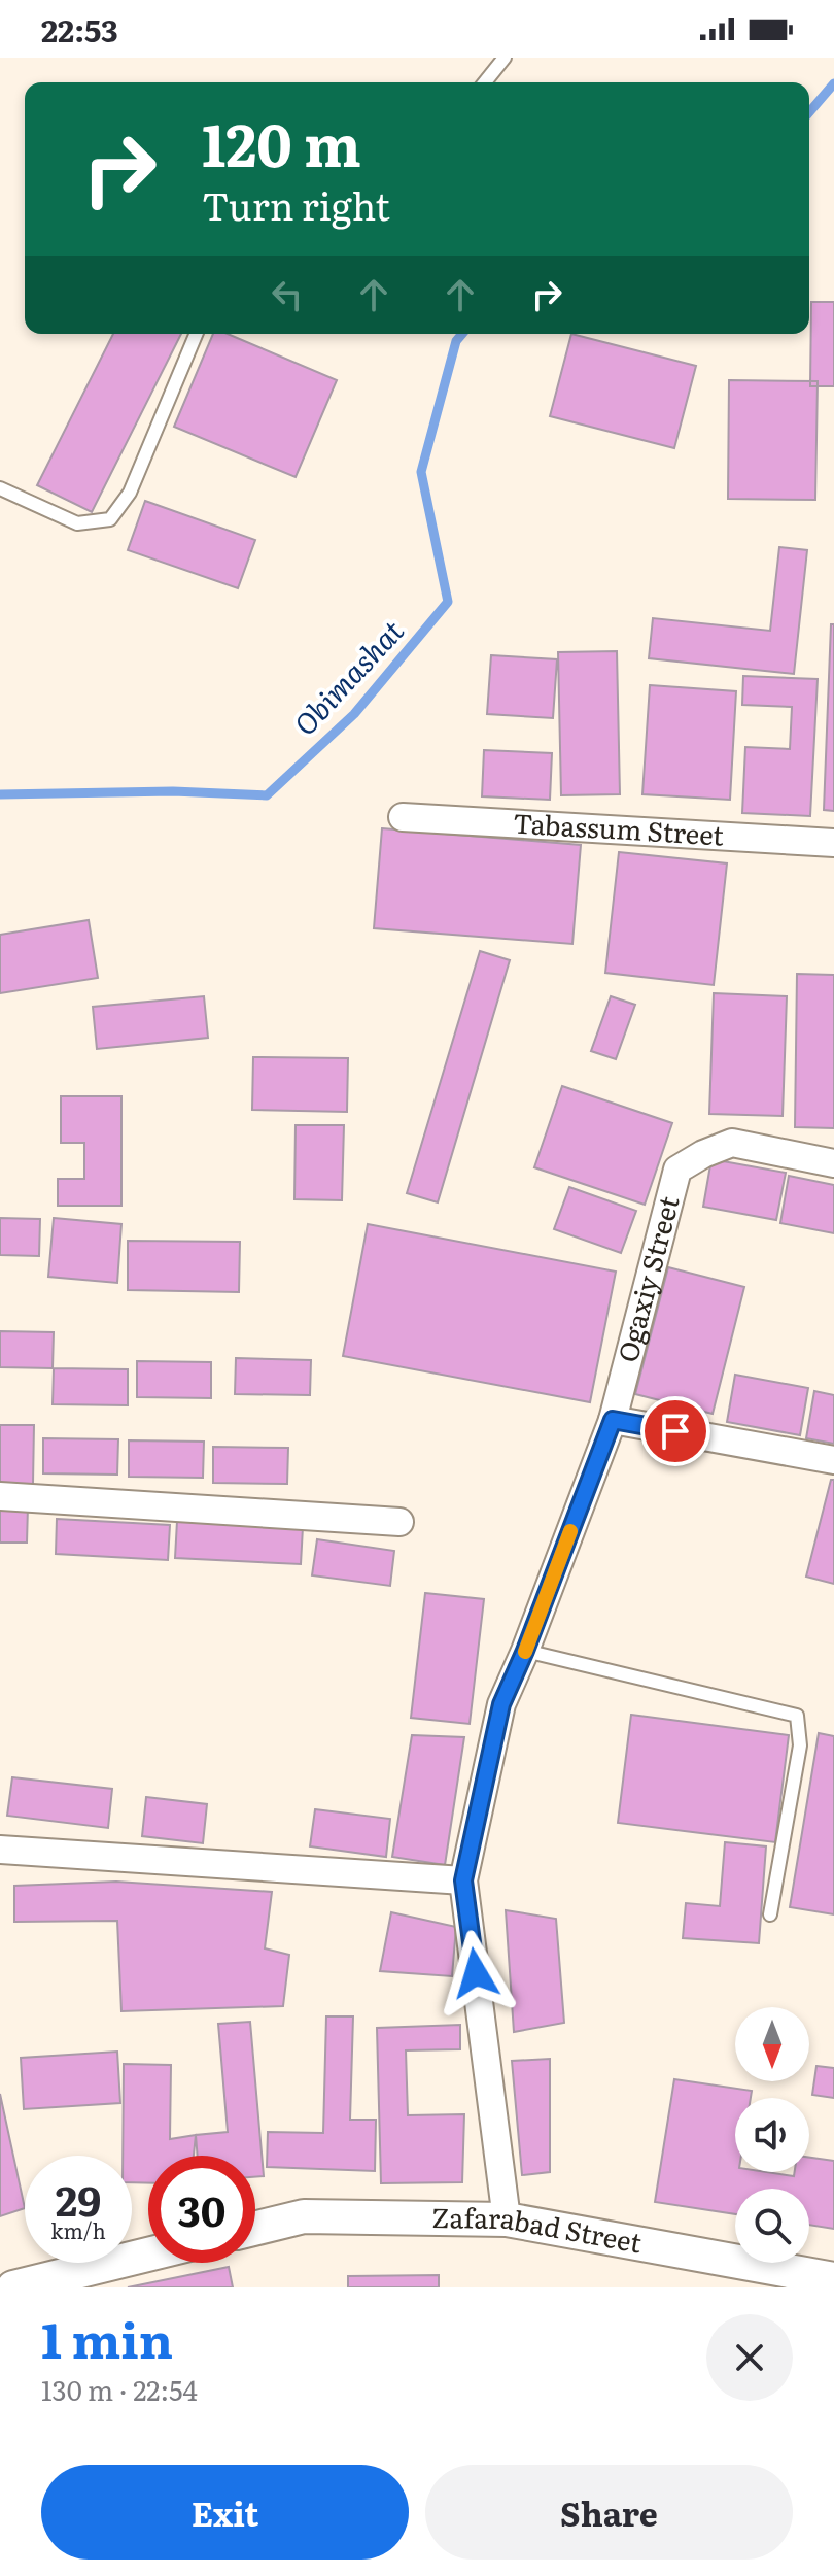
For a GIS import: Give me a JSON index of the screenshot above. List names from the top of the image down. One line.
{"streets":{"street":["Tabassum Street","Ogaxiy Street","Zafarabad Street"]},"crossings":[["Ogaxiy Street","Zafarabad Street"]],"water":["Obimashat"],"north":"bottom","page":{"status":"22:53","turn":["120 m","Turn right"],"speed":"29 km/h","limit":"30","heading":["1 min","130 m · 22:54"],"buttons":["Exit","Share"]}}
